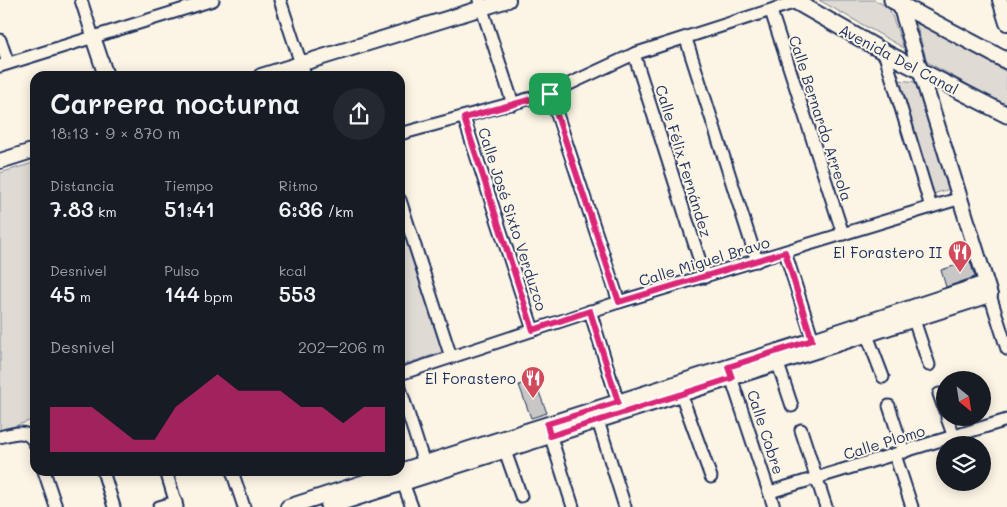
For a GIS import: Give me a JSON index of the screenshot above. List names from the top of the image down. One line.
{"streets":{"main road":["Avenida Del Canal"],"street":["Calle Bernardo Arreola","Calle Félix Fernández","Calle José Sixto Verduzco","Calle Miguel Bravo","Calle Cobre","Calle Plomo"]},"crossings":[["Calle Bernardo Arreola","Calle Miguel Bravo"],["Calle Félix Fernández","Calle Miguel Bravo"],["Calle José Sixto Verduzco","Calle Miguel Bravo"],["Calle Cobre","Calle Plomo"]],"places":{"restaurant":["El Forastero II","El Forastero"]},"north":"bottom right","page":{"heading":["Carrera nocturna","18:13 · 9 × 870 m"],"stats":[["Distancia","7.83 km"],["Tiempo","51:41"],["Ritmo","6:36 /km"],["Desnivel","45 m"],["Pulso","144 bpm"],["kcal","553"]],"chart":["Desnivel","202–206 m"]}}
